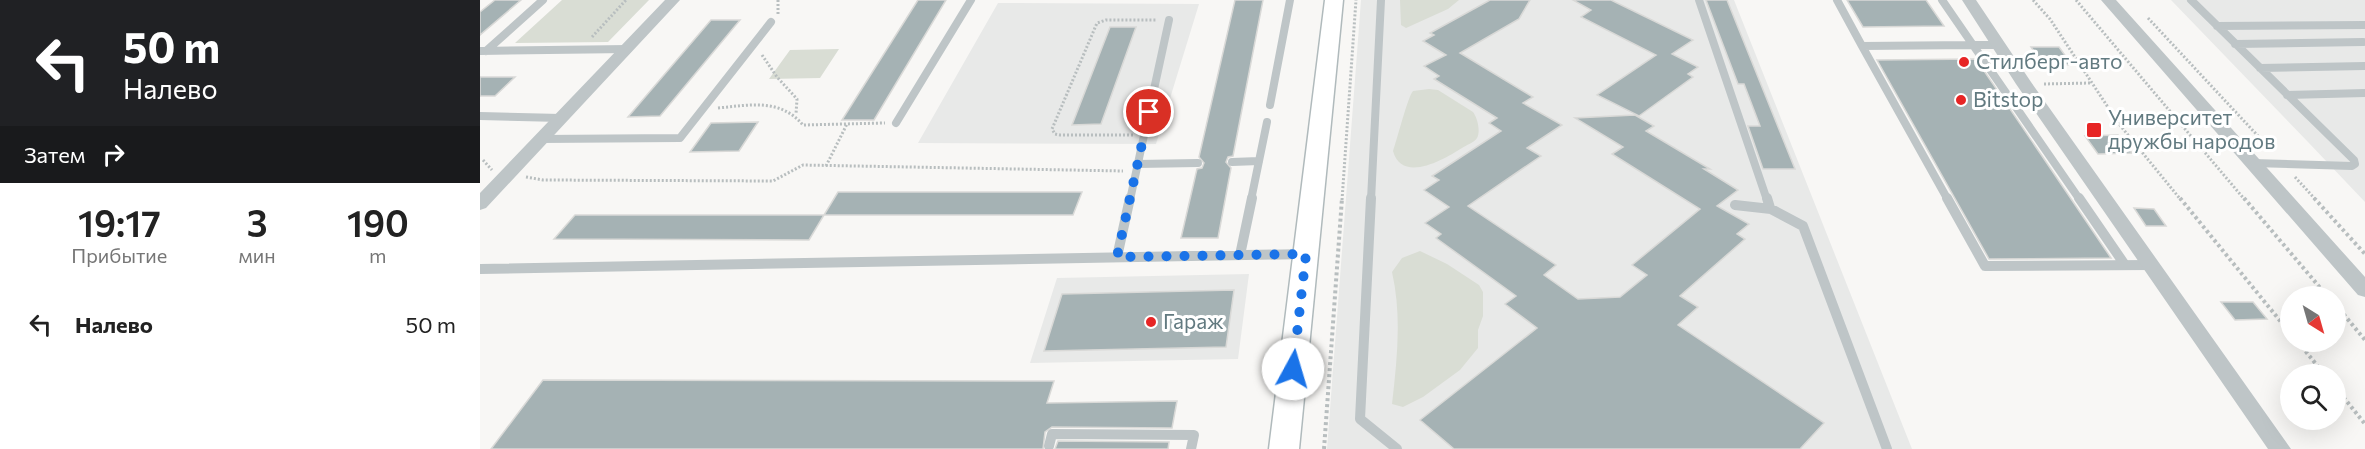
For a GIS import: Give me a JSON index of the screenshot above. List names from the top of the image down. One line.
{"places":{"other":["Стилберг-авто","Bitstop","Гараж"],"transit":["Университет дружбы народов"]},"north":"bottom right","page":{"turn":["50 m","Налево"],"then":"Затем","eta":["19:17","Прибытие","3","мин","190","m"],"list":[{"name":"Налево","value":"50 m"}]}}
